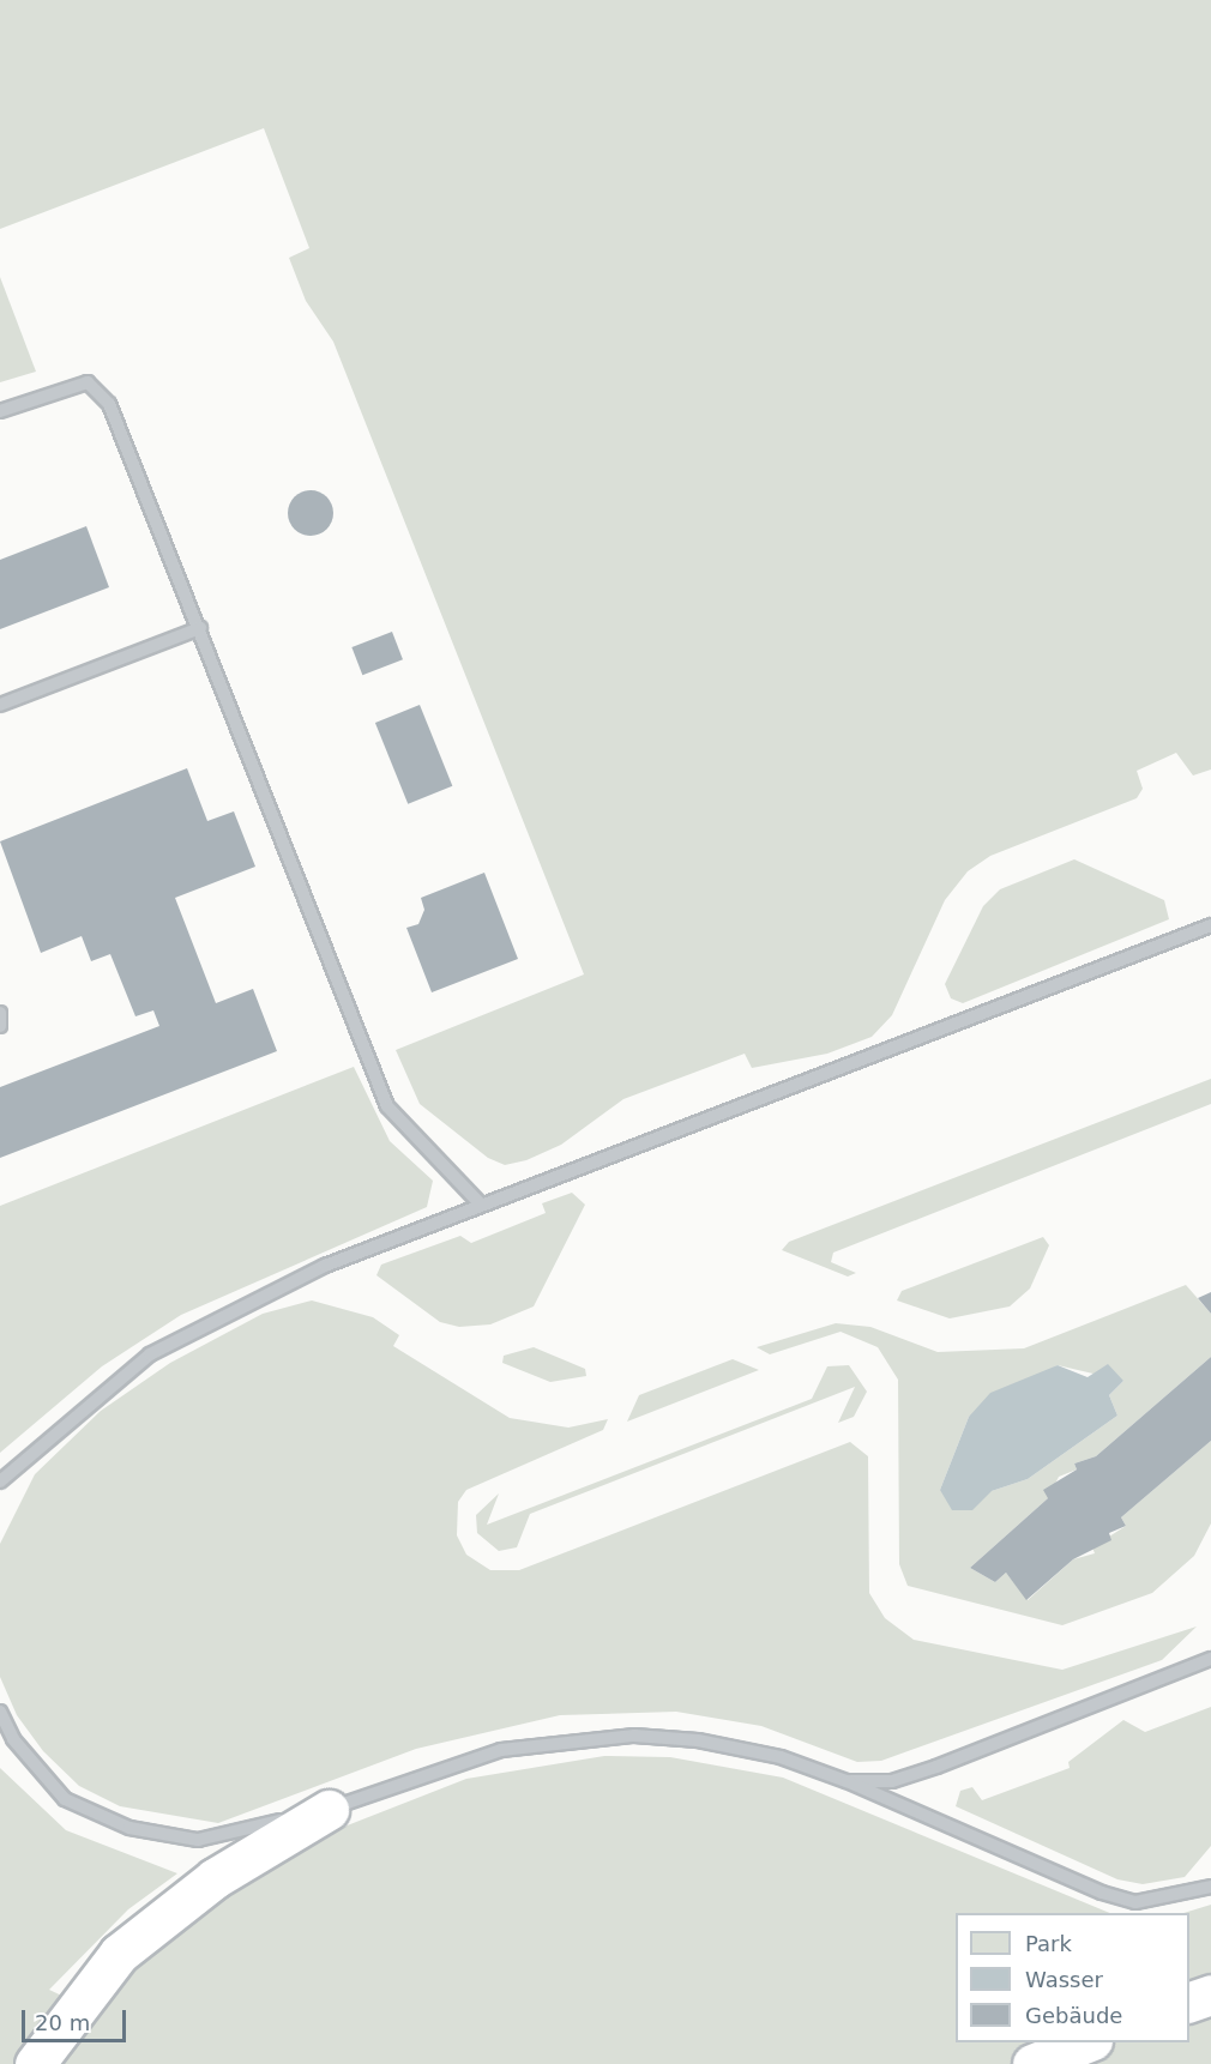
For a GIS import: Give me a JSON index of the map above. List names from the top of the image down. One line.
{"legend":["Park","Wasser","Gebäude"],"scale_bar":"20 m"}
